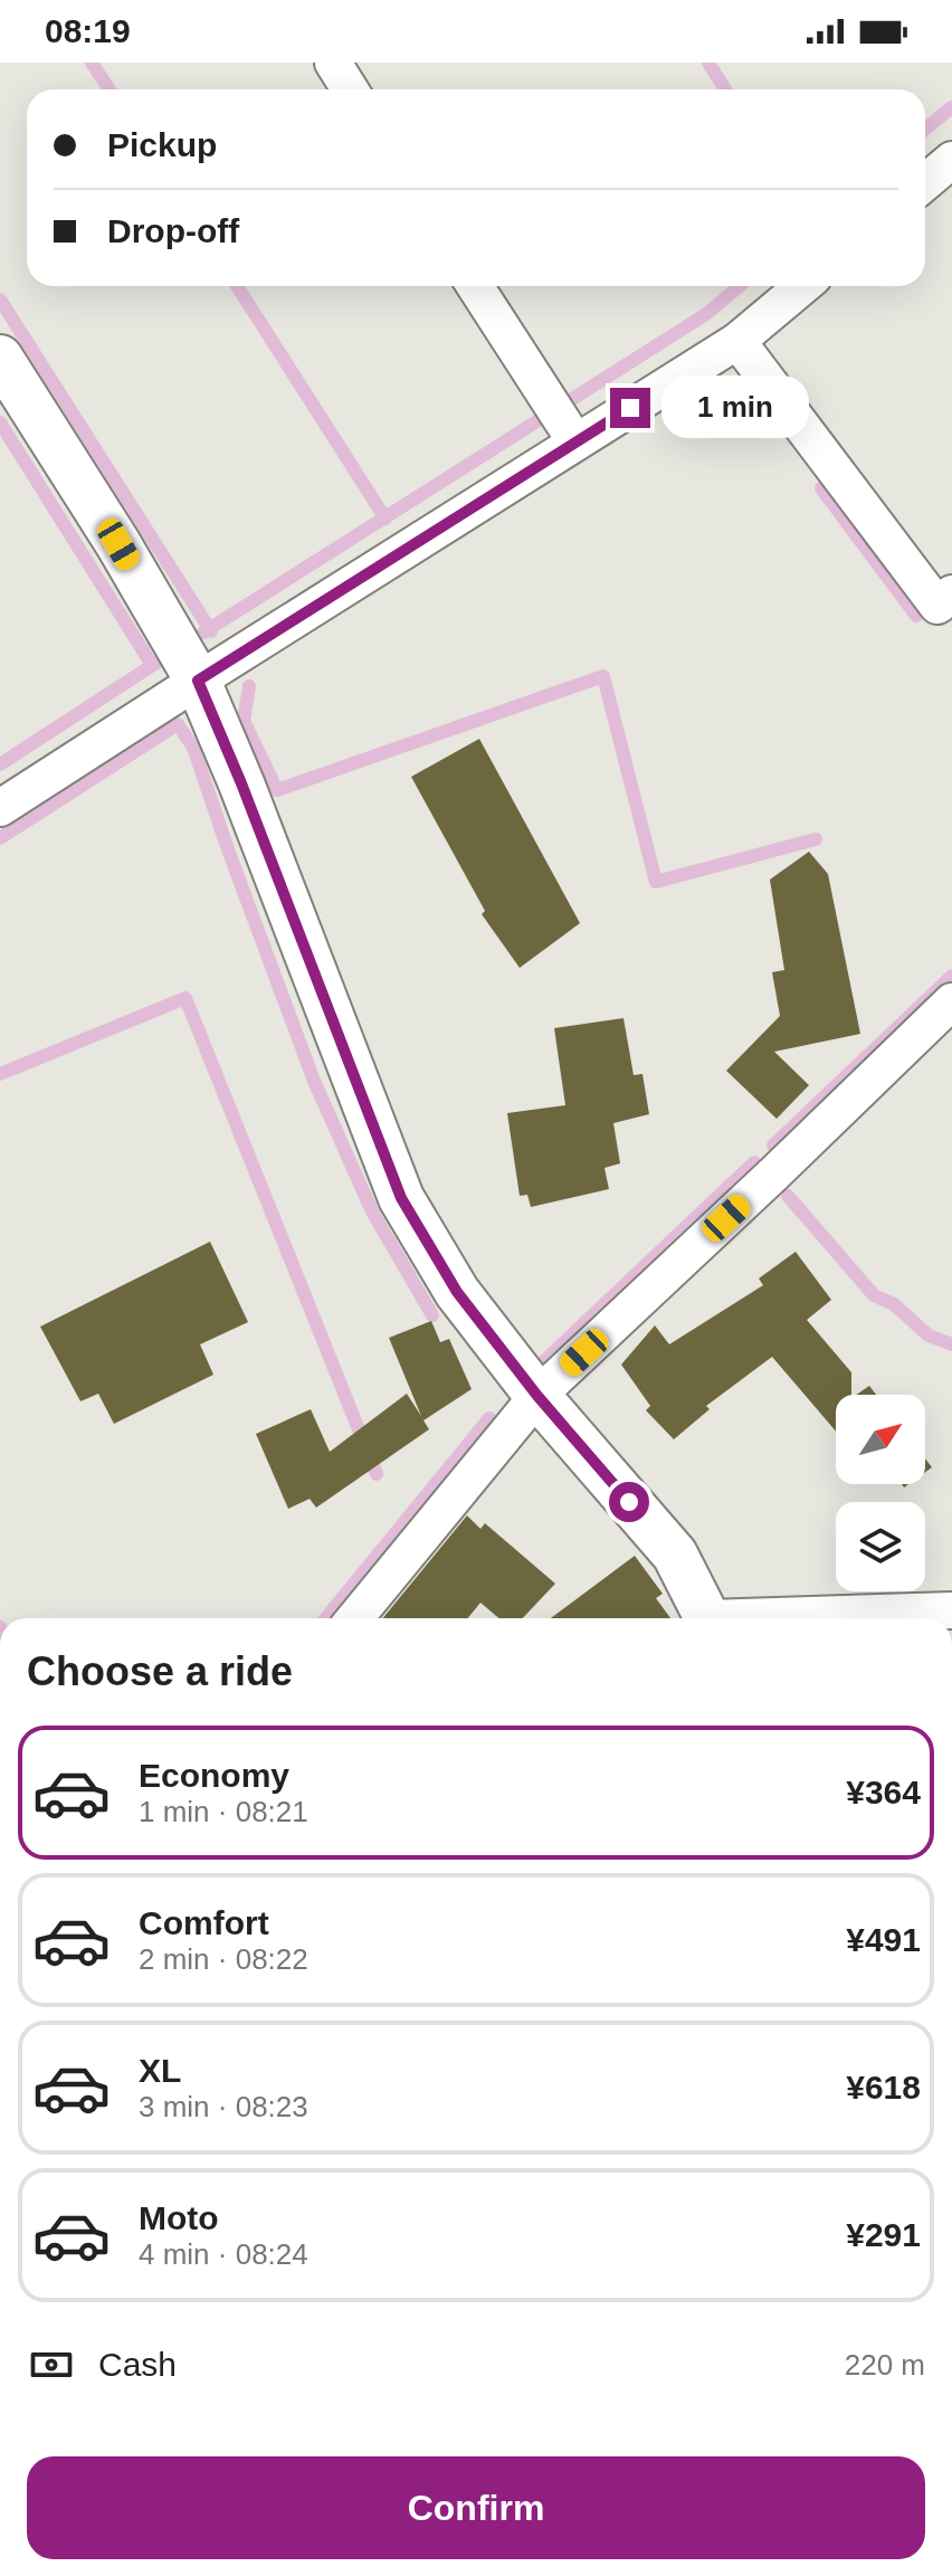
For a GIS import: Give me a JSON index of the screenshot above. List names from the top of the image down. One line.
{"north":"top right","page":{"status":"08:19","banner":["Pickup","Drop-off"],"bubble":"1 min","heading":"Choose a ride","list":[{"name":"Economy","note":"1 min · 08:21","value":"¥364"},{"name":"Comfort","note":"2 min · 08:22","value":"¥491"},{"name":"XL","note":"3 min · 08:23","value":"¥618"},{"name":"Moto","note":"4 min · 08:24","value":"¥291"}],"pay":["Cash","220 m"],"buttons":"Confirm"}}
